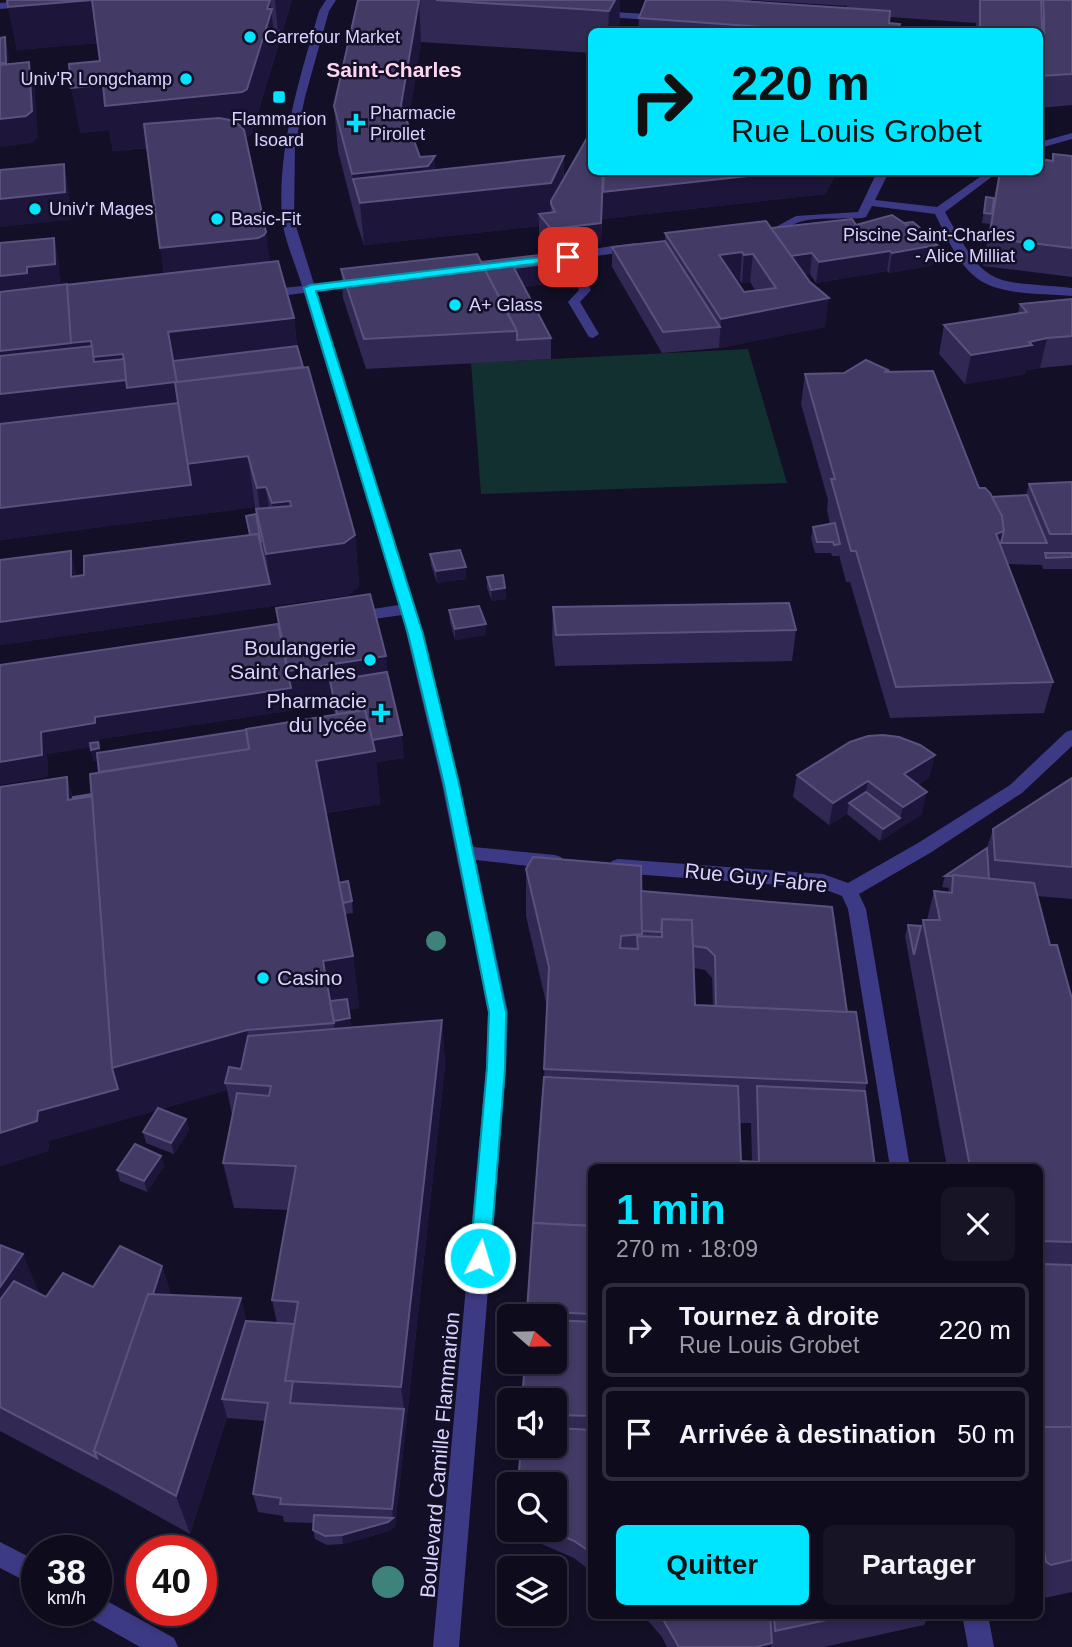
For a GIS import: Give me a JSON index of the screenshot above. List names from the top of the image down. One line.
{"streets":{"street":["Rue Guy Fabre","Boulevard Camille Flammarion"]},"districts":["Saint-Charles"],"places":{"other":["Carrefour Market","Univ'R Longchamp","Univ'r Mages","Basic-Fit","Piscine Saint-Charles - Alice Milliat","A+ Glass","Boulangerie Saint Charles","Casino"],"transit":["Flammarion Isoard"],"health":["Pharmacie Pirollet","Pharmacie du lycée"]},"north":"right","page":{"turn":["220 m","Rue Louis Grobet"],"heading":["1 min","270 m · 18:09"],"list":[{"name":"Tournez à droite","note":"Rue Louis Grobet","value":"220 m"},{"name":"Arrivée à destination","value":"50 m"}],"buttons":["Quitter","Partager"],"speed":"38 km/h","limit":"40"}}
